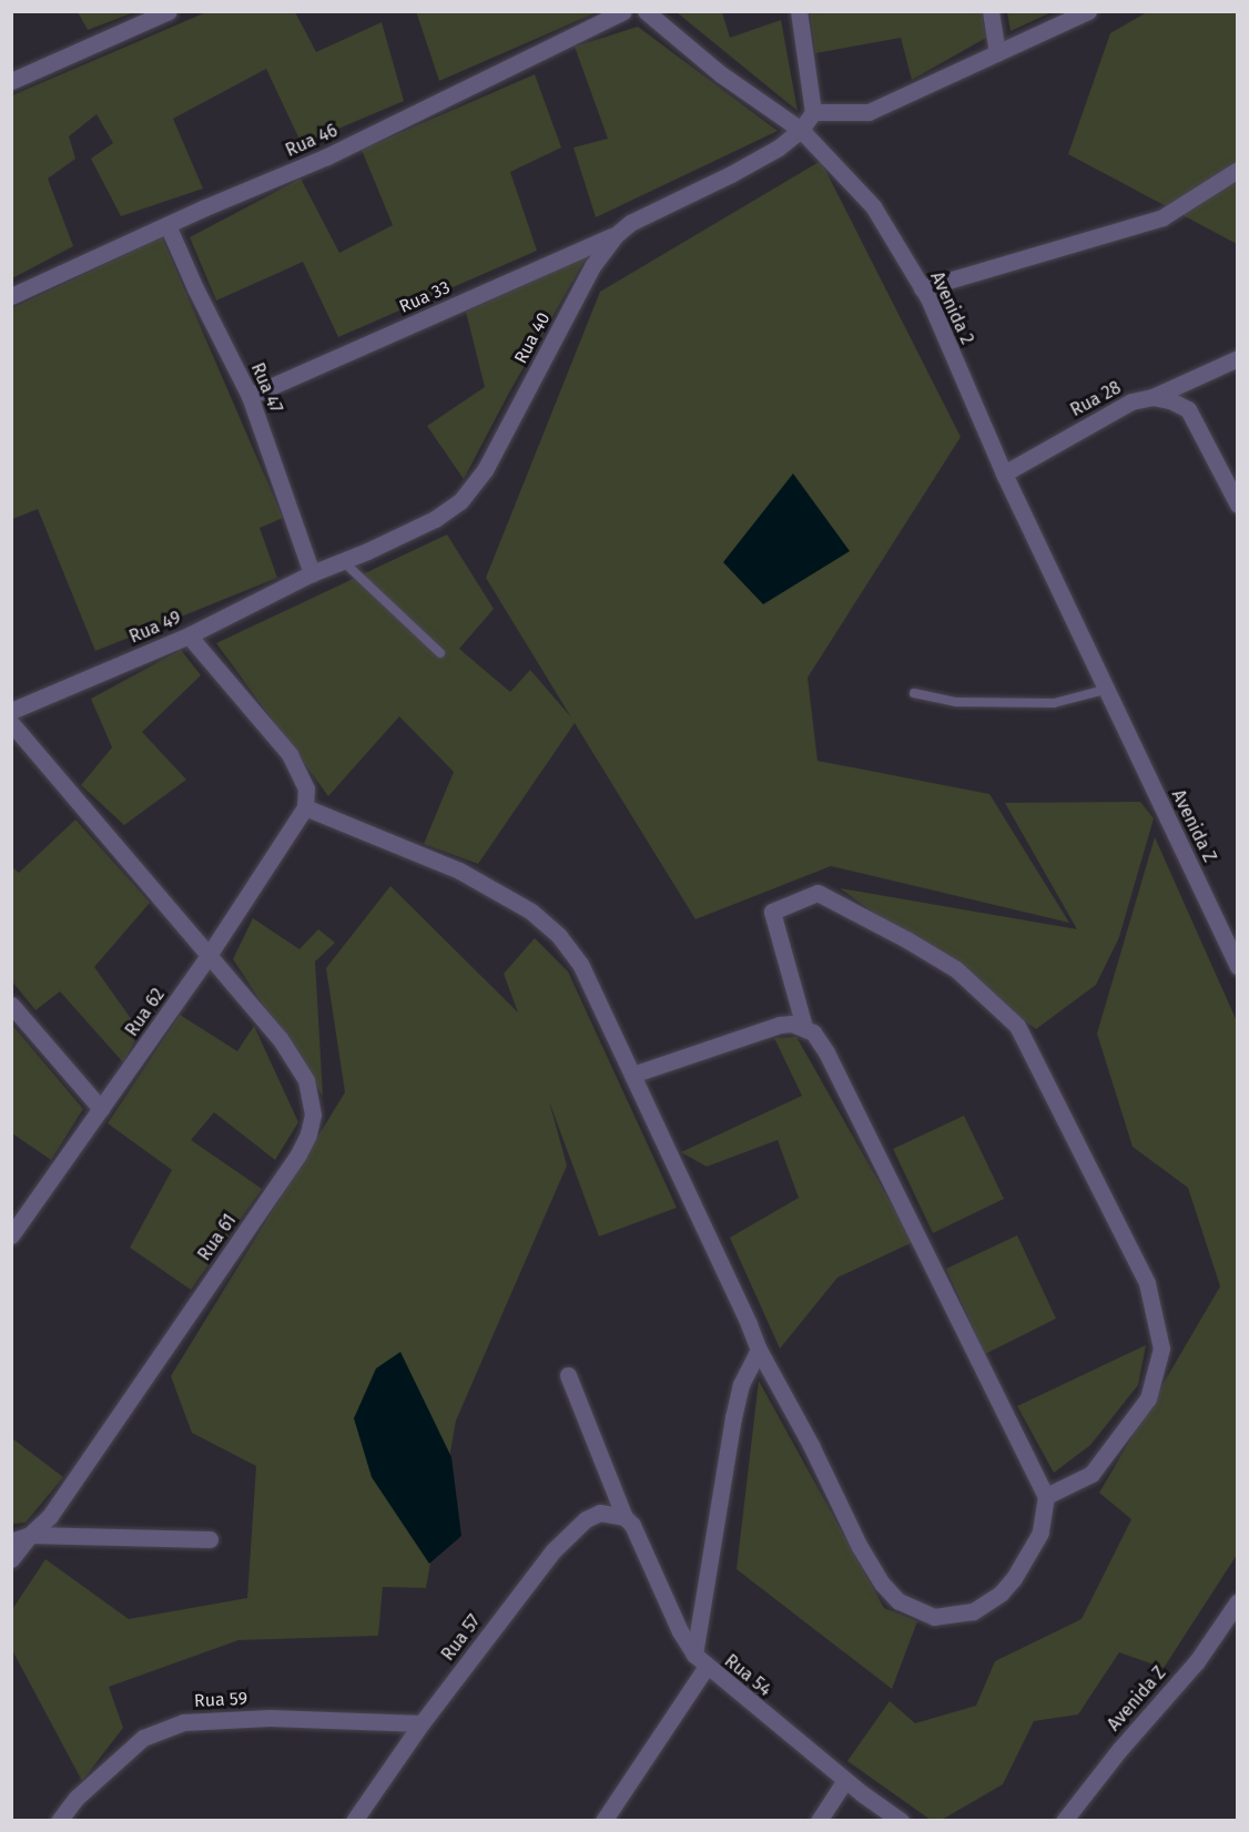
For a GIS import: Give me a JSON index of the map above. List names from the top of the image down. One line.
{"streets":{"street":["Rua 46","Rua 33","Avenida 2","Rua 40","Rua 47","Rua 28","Rua 49","Avenida Z","Rua 62","Rua 61","Rua 57","Rua 54","Rua 59"]},"crossings":[["Rua 46","Rua 47"],["Rua 33","Rua 40"],["Rua 33","Rua 47"],["Avenida 2","Rua 40"],["Avenida 2","Rua 28"],["Avenida 2","Avenida Z"],["Rua 40","Rua 47"],["Rua 40","Rua 49"],["Rua 47","Rua 49"],["Rua 62","Rua 61"],["Rua 57","Rua 54"],["Rua 57","Rua 59"]]}
